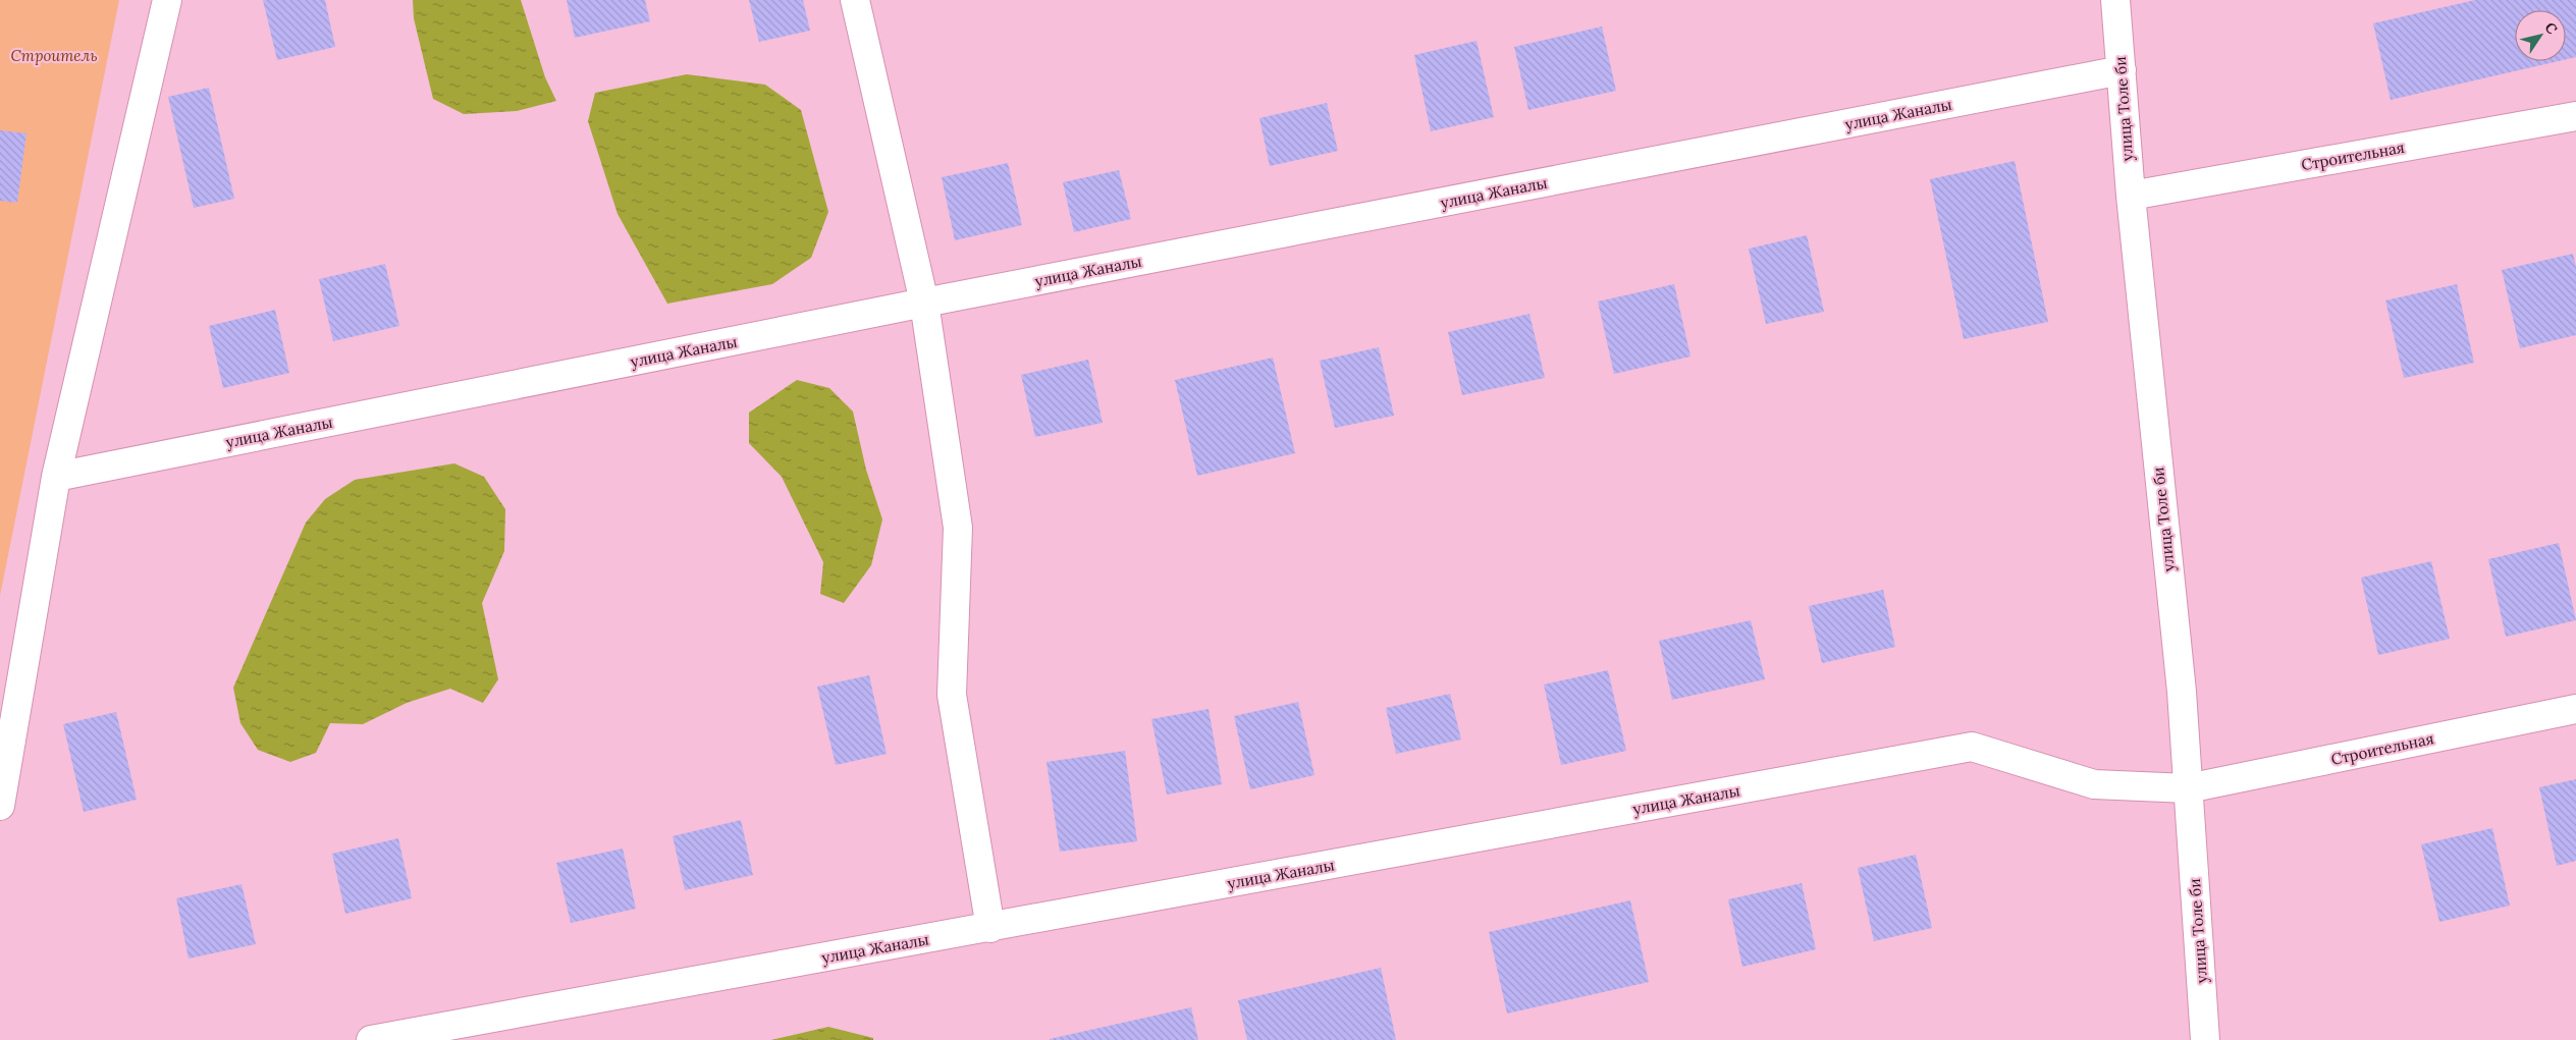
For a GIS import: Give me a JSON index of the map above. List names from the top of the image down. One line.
{"streets":{"street":["улица Толе би","улица Жаналы","Строительная"]},"crossings":[["улица Толе би","улица Жаналы"],["улица Толе би","Строительная"],["улица Жаналы","Строительная"]],"parks":["Строитель"],"north":"top right"}
